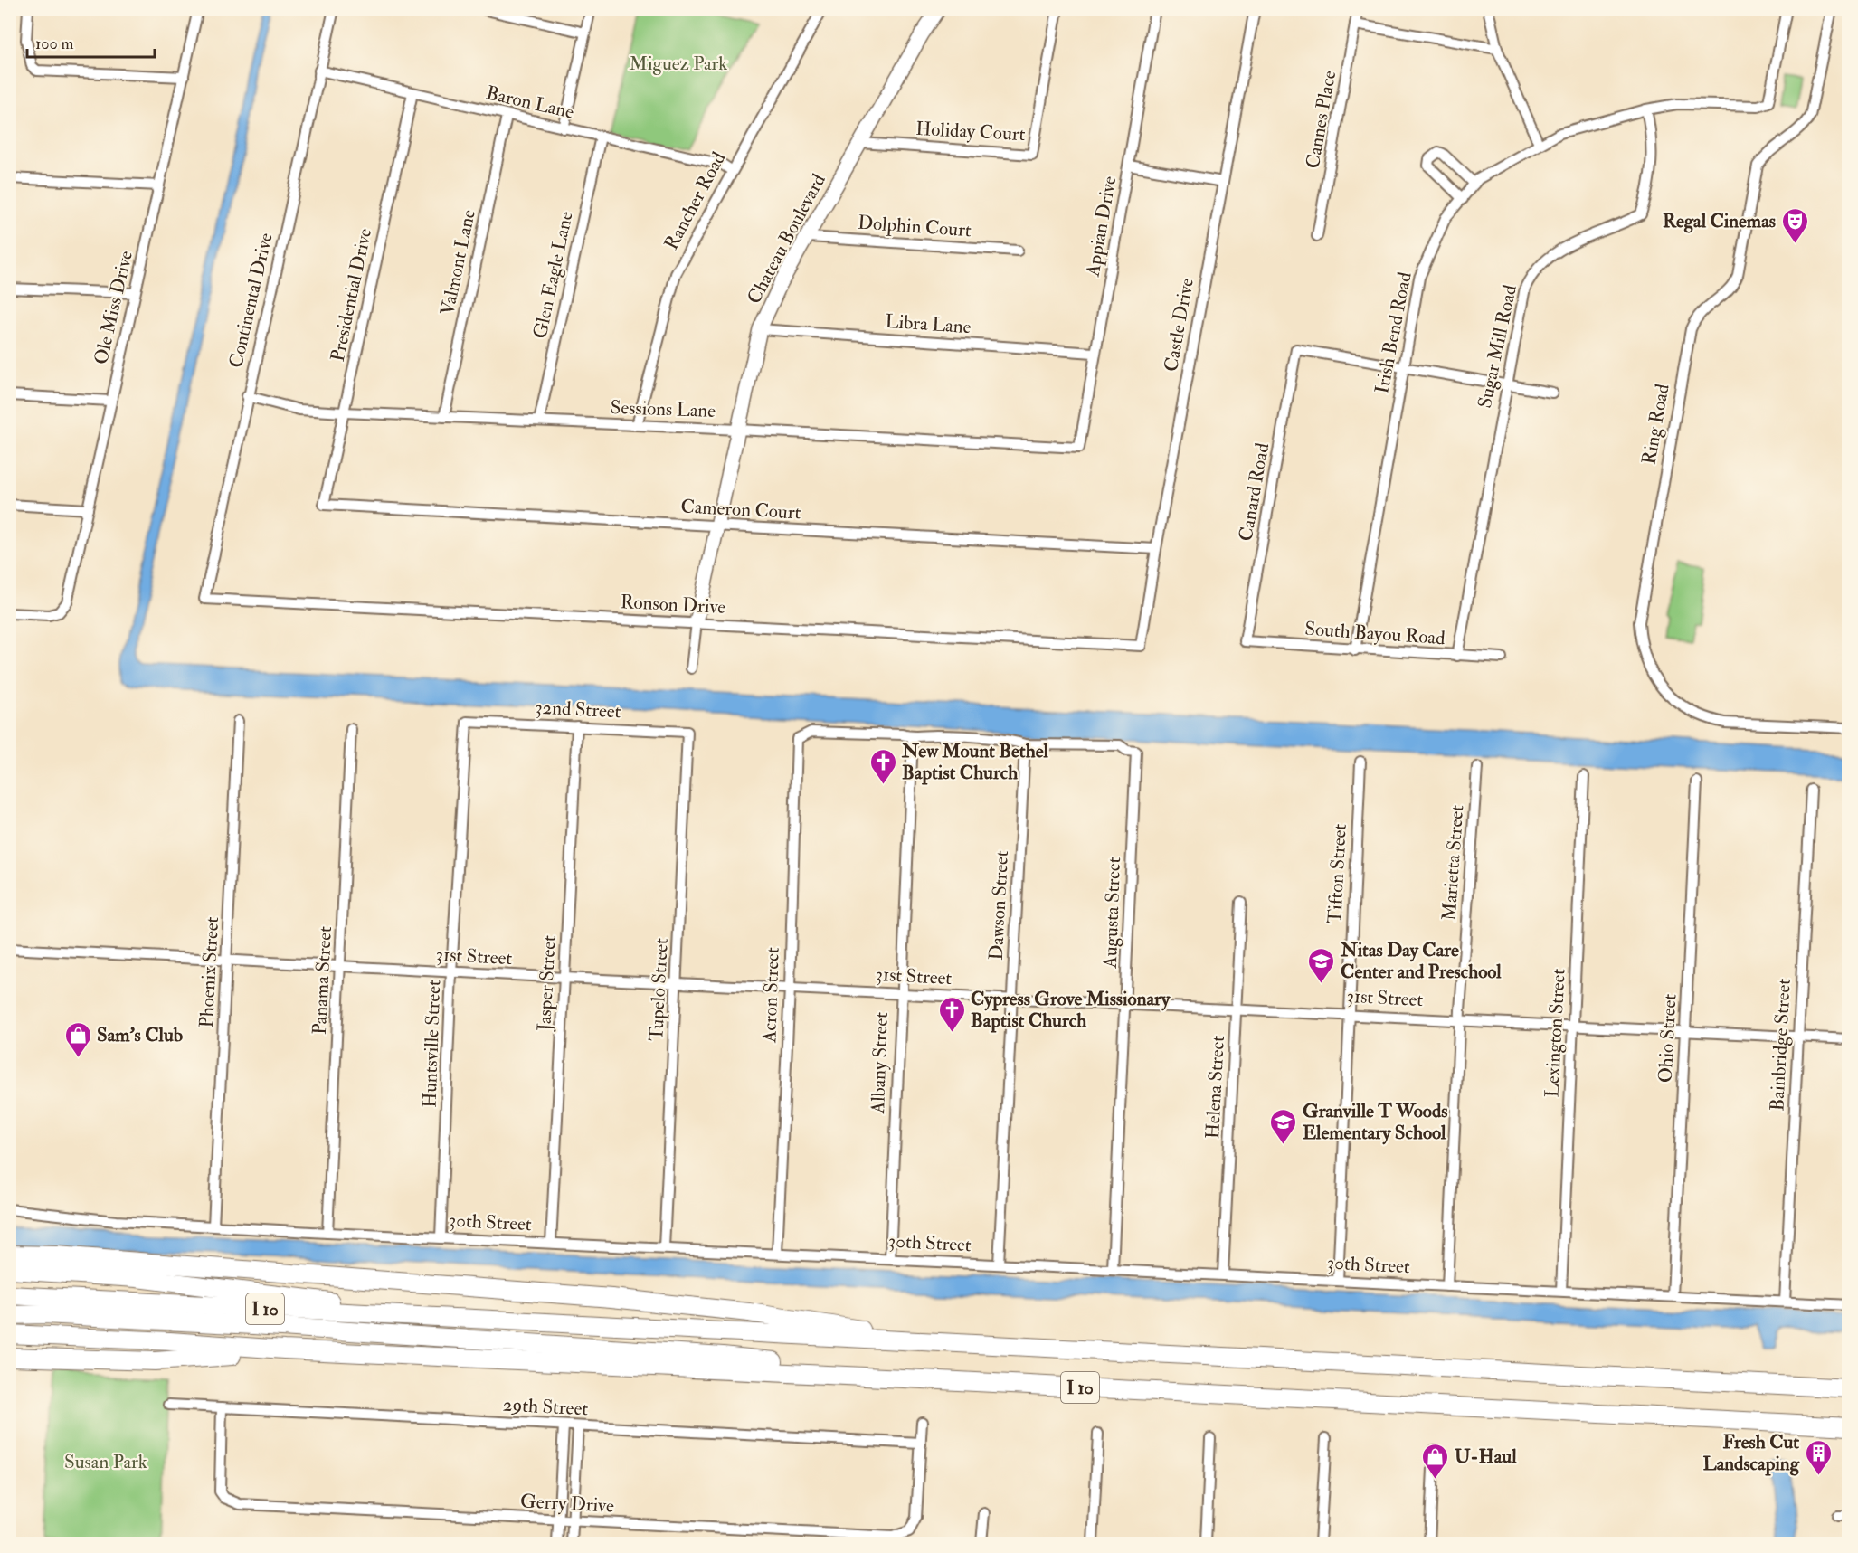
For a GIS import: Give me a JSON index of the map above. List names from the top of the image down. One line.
{"streets":{"highway":["I 10"],"street":["Baron Lane","Cannes Place","Holiday Court","Rancher Road","Dolphin Court","Appian Drive","Chateau Boulevard","Valmont Lane","Glen Eagle Lane","Presidential Drive","Continental Drive","Ole Miss Drive","Libra Lane","Castle Drive","Irish Bend Road","Sugar Mill Road","Sessions Lane","Ring Road","Canard Road","Cameron Court","Ronson Drive","South Bayou Road","32nd Street","Marietta Street","Tifton Street","Dawson Street","Augusta Street","31st Street","Phoenix Street","Panama Street","Jasper Street","Tupelo Street","Acron Street","Lexington Street","Ohio Street","Huntsville Street","Bainbridge Street","Albany Street","Helena Street","30th Street","29th Street","Gerry Drive"]},"crossings":[["Baron Lane","Rancher Road"],["Baron Lane","Valmont Lane"],["Baron Lane","Glen Eagle Lane"],["Baron Lane","Presidential Drive"],["Baron Lane","Continental Drive"],["Holiday Court","Chateau Boulevard"],["Rancher Road","Sessions Lane"],["Dolphin Court","Chateau Boulevard"],["Appian Drive","Libra Lane"],["Appian Drive","Sessions Lane"],["Chateau Boulevard","Libra Lane"],["Chateau Boulevard","Sessions Lane"],["Chateau Boulevard","Cameron Court"],["Chateau Boulevard","Ronson Drive"],["Valmont Lane","Sessions Lane"],["Glen Eagle Lane","Sessions Lane"],["Presidential Drive","Sessions Lane"],["Presidential Drive","Cameron Court"],["Continental Drive","Sessions Lane"],["Continental Drive","Ronson Drive"],["Castle Drive","Cameron Court"],["Castle Drive","Ronson Drive"],["Irish Bend Road","Sugar Mill Road"],["Irish Bend Road","Canard Road"],["Irish Bend Road","South Bayou Road"],["Sugar Mill Road","South Bayou Road"],["Canard Road","South Bayou Road"],["32nd Street","Jasper Street"],["32nd Street","Tupelo Street"],["32nd Street","Huntsville Street"],["Marietta Street","31st Street"],["Marietta Street","30th Street"],["Tifton Street","31st Street"],["Tifton Street","30th Street"],["Dawson Street","Augusta Street"],["Dawson Street","31st Street"],["Dawson Street","30th Street"],["Augusta Street","31st Street"],["Augusta Street","30th Street"],["31st Street","Phoenix Street"],["31st Street","Panama Street"],["31st Street","Jasper Street"],["31st Street","Tupelo Street"],["31st Street","Acron Street"],["31st Street","Lexington Street"],["31st Street","Ohio Street"],["31st Street","Huntsville Street"],["31st Street","Bainbridge Street"],["31st Street","Albany Street"],["31st Street","Helena Street"],["Phoenix Street","30th Street"],["Panama Street","30th Street"],["Jasper Street","30th Street"],["Tupelo Street","30th Street"],["Acron Street","Albany Street"],["Acron Street","30th Street"],["Lexington Street","30th Street"],["Ohio Street","30th Street"],["Huntsville Street","30th Street"],["Bainbridge Street","30th Street"],["Albany Street","30th Street"],["Helena Street","30th Street"],["29th Street","Gerry Drive"]],"parks":["Miguez Park","Susan Park"],"places":{"theatre":["Regal Cinemas"],"church":["New Mount Bethel Baptist Church","Cypress Grove Missionary Baptist Church"],"school or university":["Nitas Day Care Center and Preschool","Granville T Woods Elementary School"],"shop":["Sam's Club","U-Haul"],"building":["Fresh Cut Landscaping"]},"scale_bar":"100 m"}
